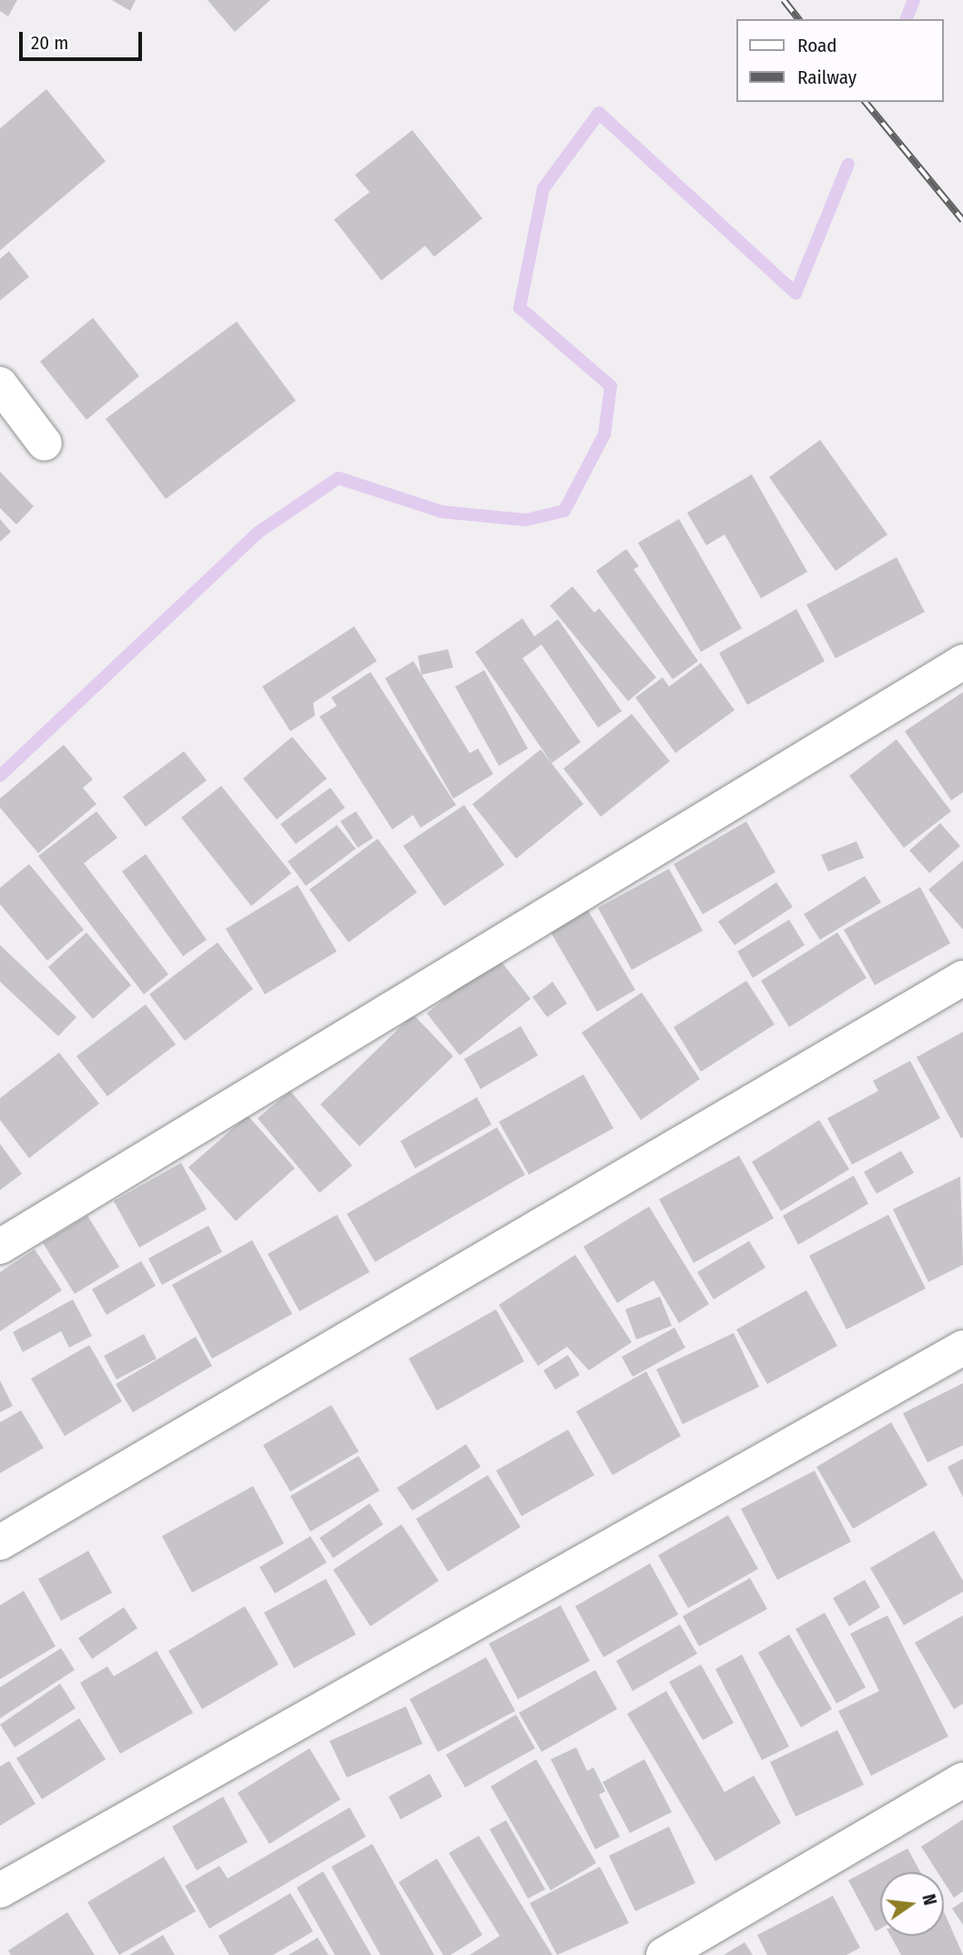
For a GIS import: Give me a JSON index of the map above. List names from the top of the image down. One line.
{"legend":["Road","Railway"],"scale_bar":"20 m","north":"right"}
